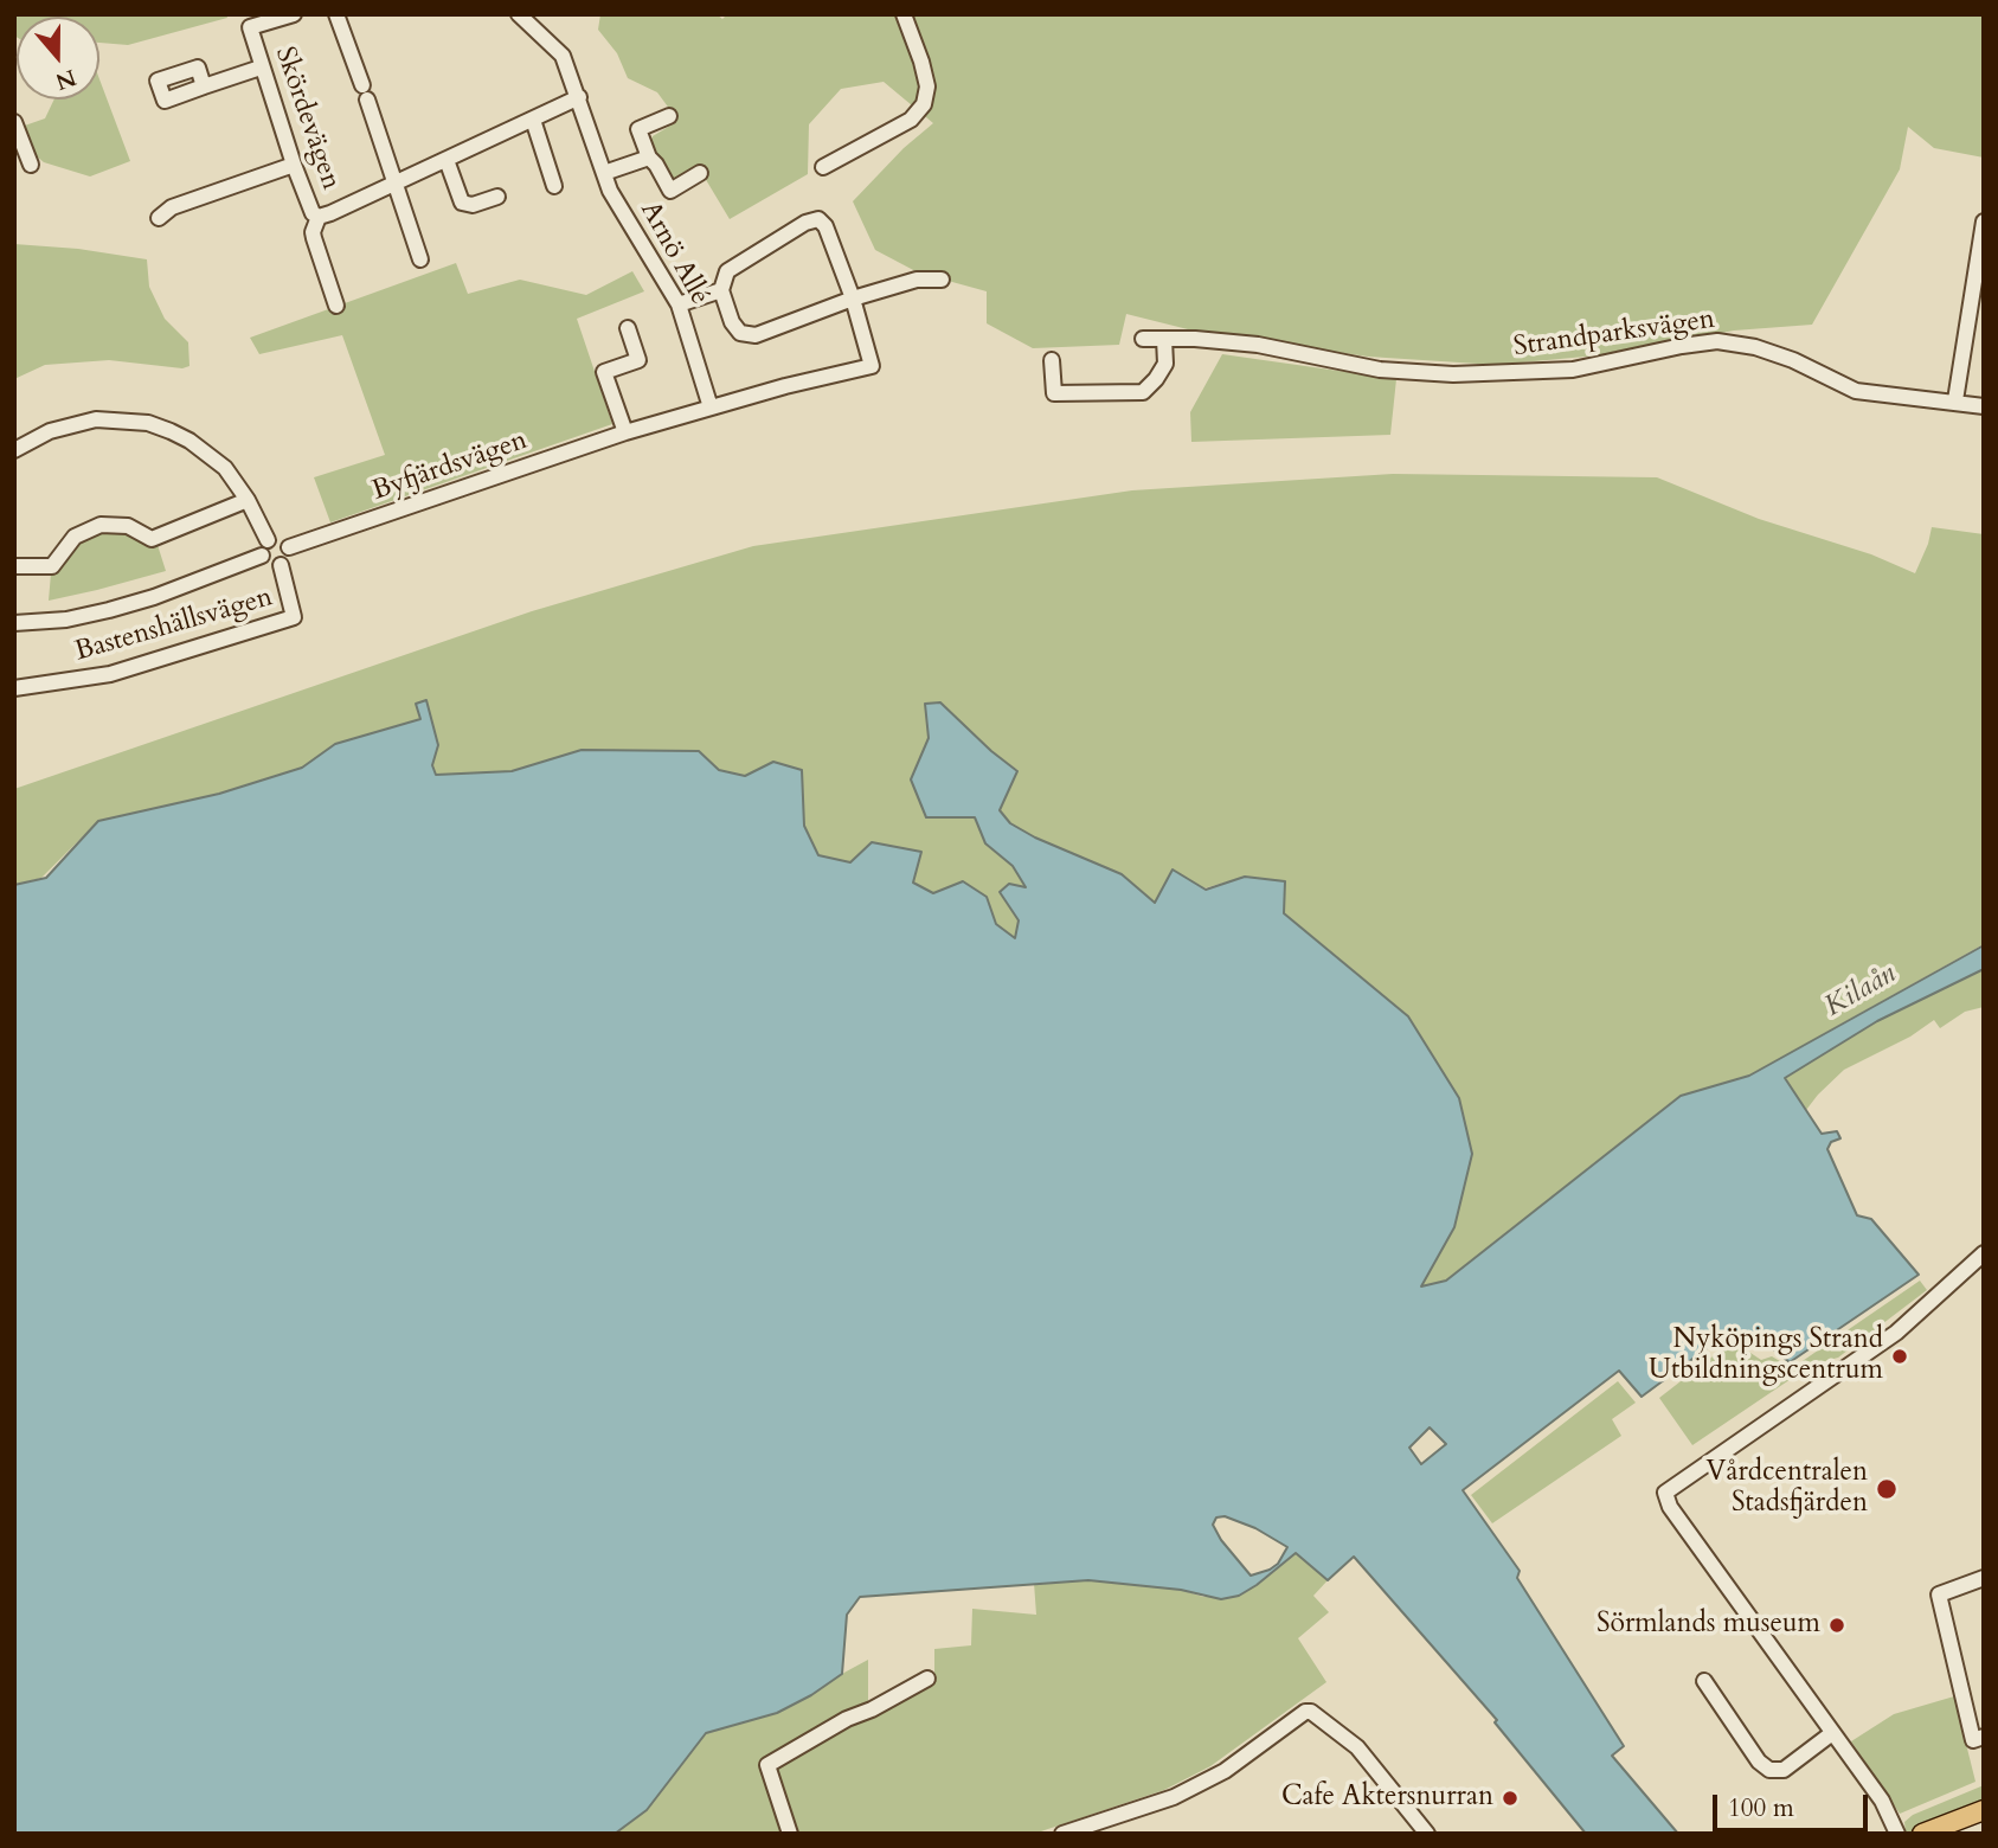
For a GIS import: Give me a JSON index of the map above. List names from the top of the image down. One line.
{"streets":{"street":["Skördevägen","Arnö Allé","Strandparksvägen","Byfjärdsvägen","Bastenshällsvägen"]},"crossings":[["Skördevägen","Arnö Allé"],["Arnö Allé","Byfjärdsvägen"],["Byfjärdsvägen","Bastenshällsvägen"]],"water":["Kilaån"],"places":["Nyköpings Strand Utbildningscentrum","Vårdcentralen Stadsfjärden","Sörmlands museum","Cafe Aktersnurran"],"scale_bar":"100 m","north":"bottom"}
